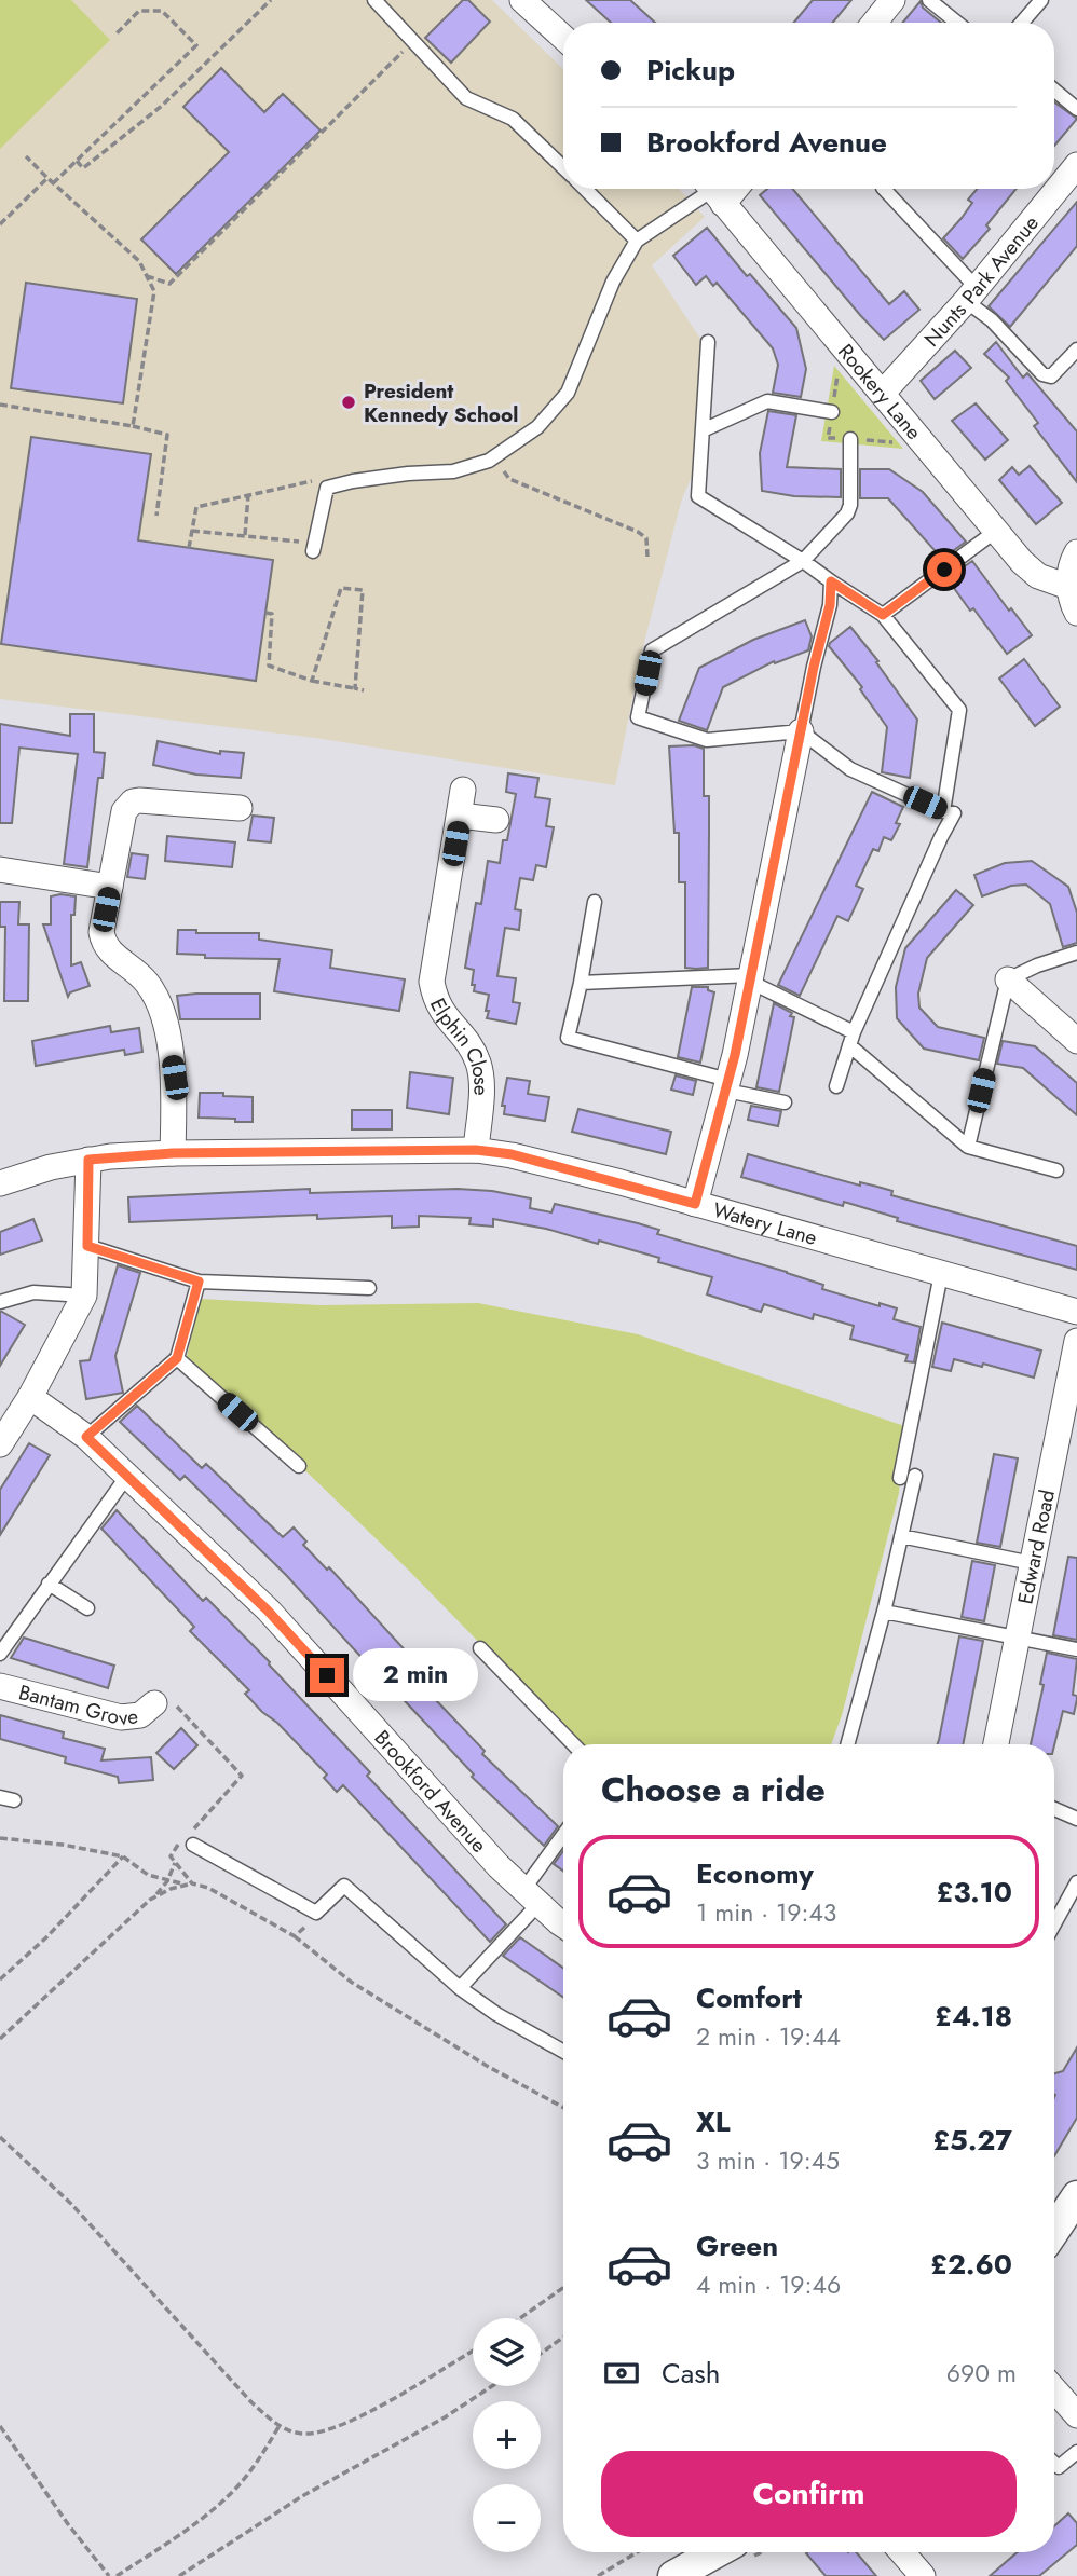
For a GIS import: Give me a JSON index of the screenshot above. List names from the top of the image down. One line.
{"streets":{"street":["Nunts Park Avenue","Rookery Lane","Elphin Close","Watery Lane","Edward Road","Bantam Grove","Brookford Avenue"]},"crossings":[["Nunts Park Avenue","Rookery Lane"],["Elphin Close","Watery Lane"]],"places":["President Kennedy School"],"page":{"banner":["Pickup","Brookford Avenue"],"bubble":"2 min","heading":"Choose a ride","list":[{"name":"Economy","note":"1 min · 19:43","value":"£3.10"},{"name":"Comfort","note":"2 min · 19:44","value":"£4.18"},{"name":"XL","note":"3 min · 19:45","value":"£5.27"},{"name":"Green","note":"4 min · 19:46","value":"£2.60"}],"map_buttons":["+","−"],"pay":["Cash","690 m"],"buttons":"Confirm"}}
